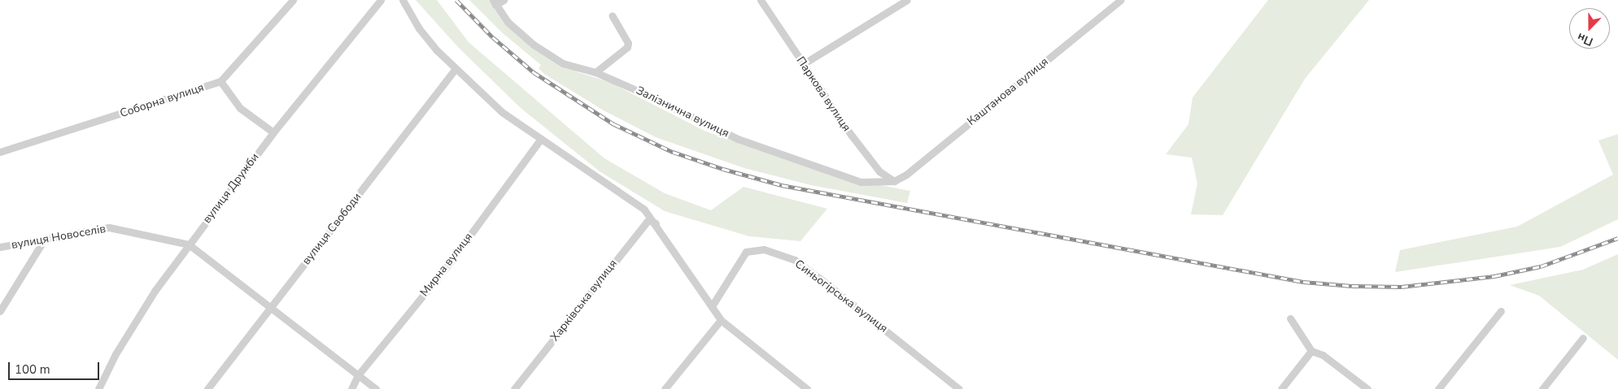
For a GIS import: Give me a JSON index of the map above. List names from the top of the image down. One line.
{"streets":{"street":["Каштанова вулиця","Паркова вулиця","Соборна вулиця","Залізнична вулиця","вулиця Дружби","вулиця Свободи","вулиця Новоселів","Мирна вулиця","Синьогірська вулиця","Харківська вулиця"]},"crossings":[["Каштанова вулиця","Паркова вулиця"],["Каштанова вулиця","Залізнична вулиця"],["Паркова вулиця","Залізнична вулиця"],["вулиця Дружби","вулиця Новоселів"]],"scale_bar":"100 m","north":"bottom"}
